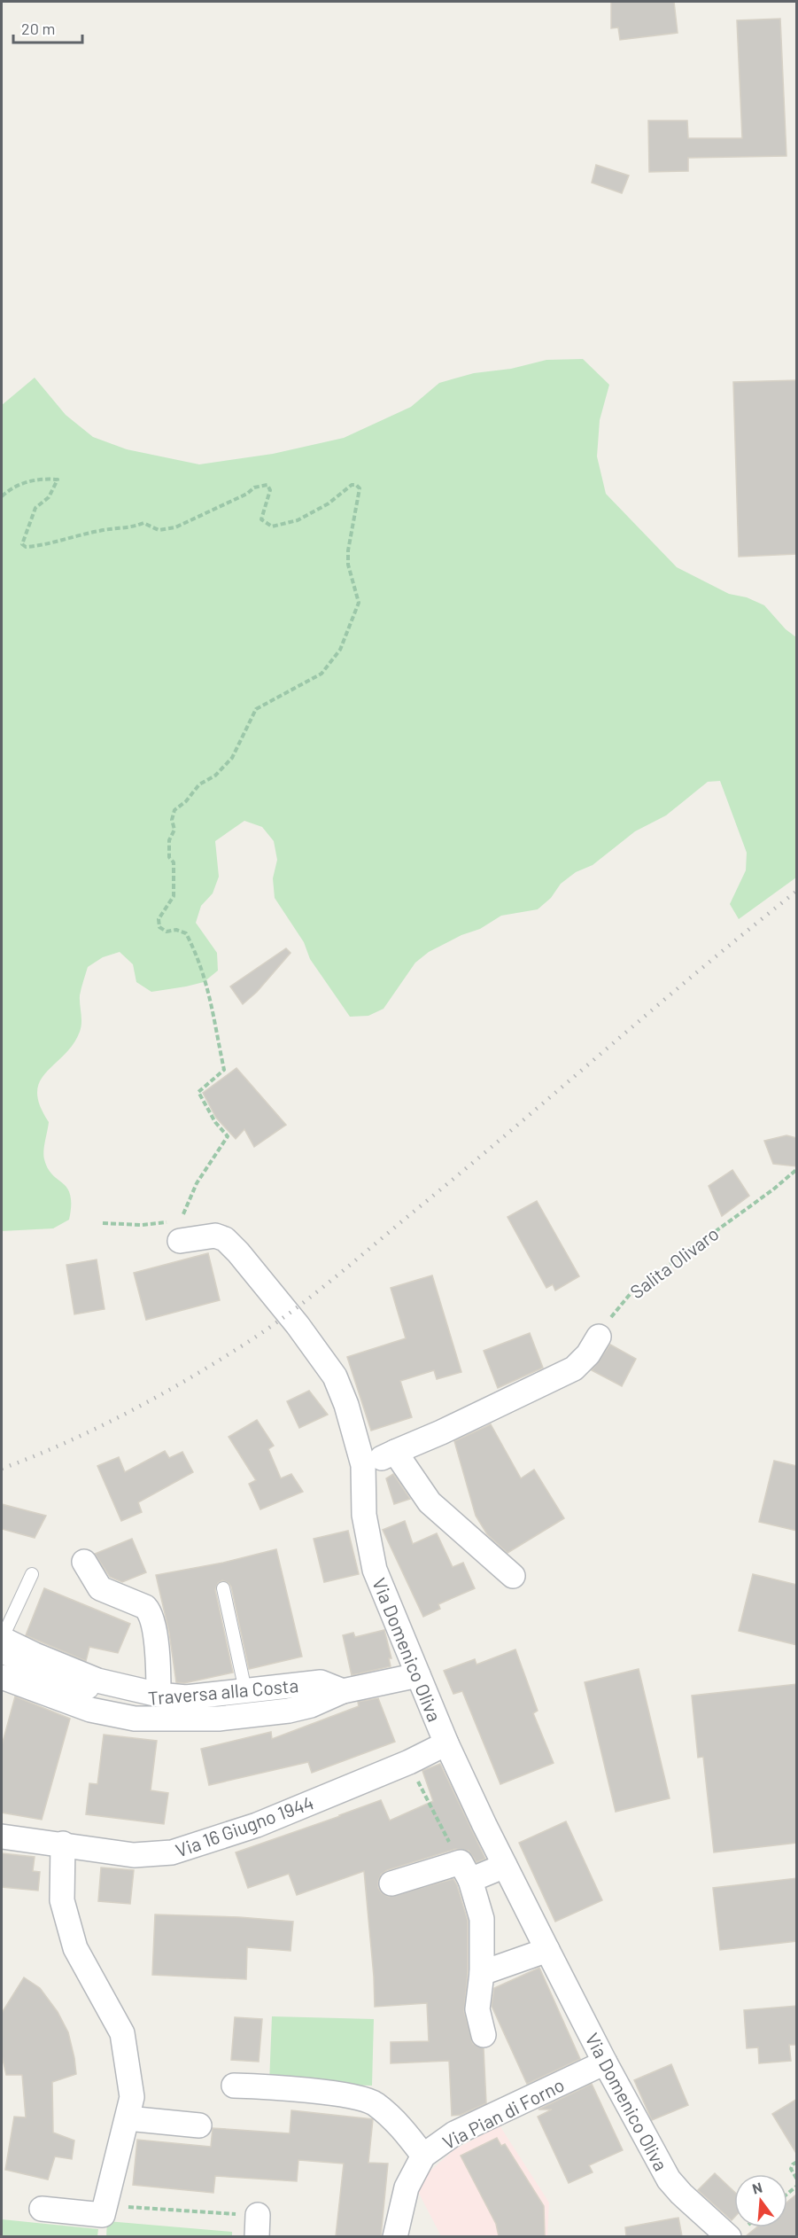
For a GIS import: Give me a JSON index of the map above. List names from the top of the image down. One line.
{"streets":{"street":["Via Domenico Oliva","Traversa alla Costa","Via 16 Giugno 1944","Via Pian di Forno"],"path":["Salita Olivaro"]},"crossings":[["Via Domenico Oliva","Via 16 Giugno 1944"],["Via Domenico Oliva","Via Pian di Forno"]],"scale_bar":"20 m","north":"top"}
